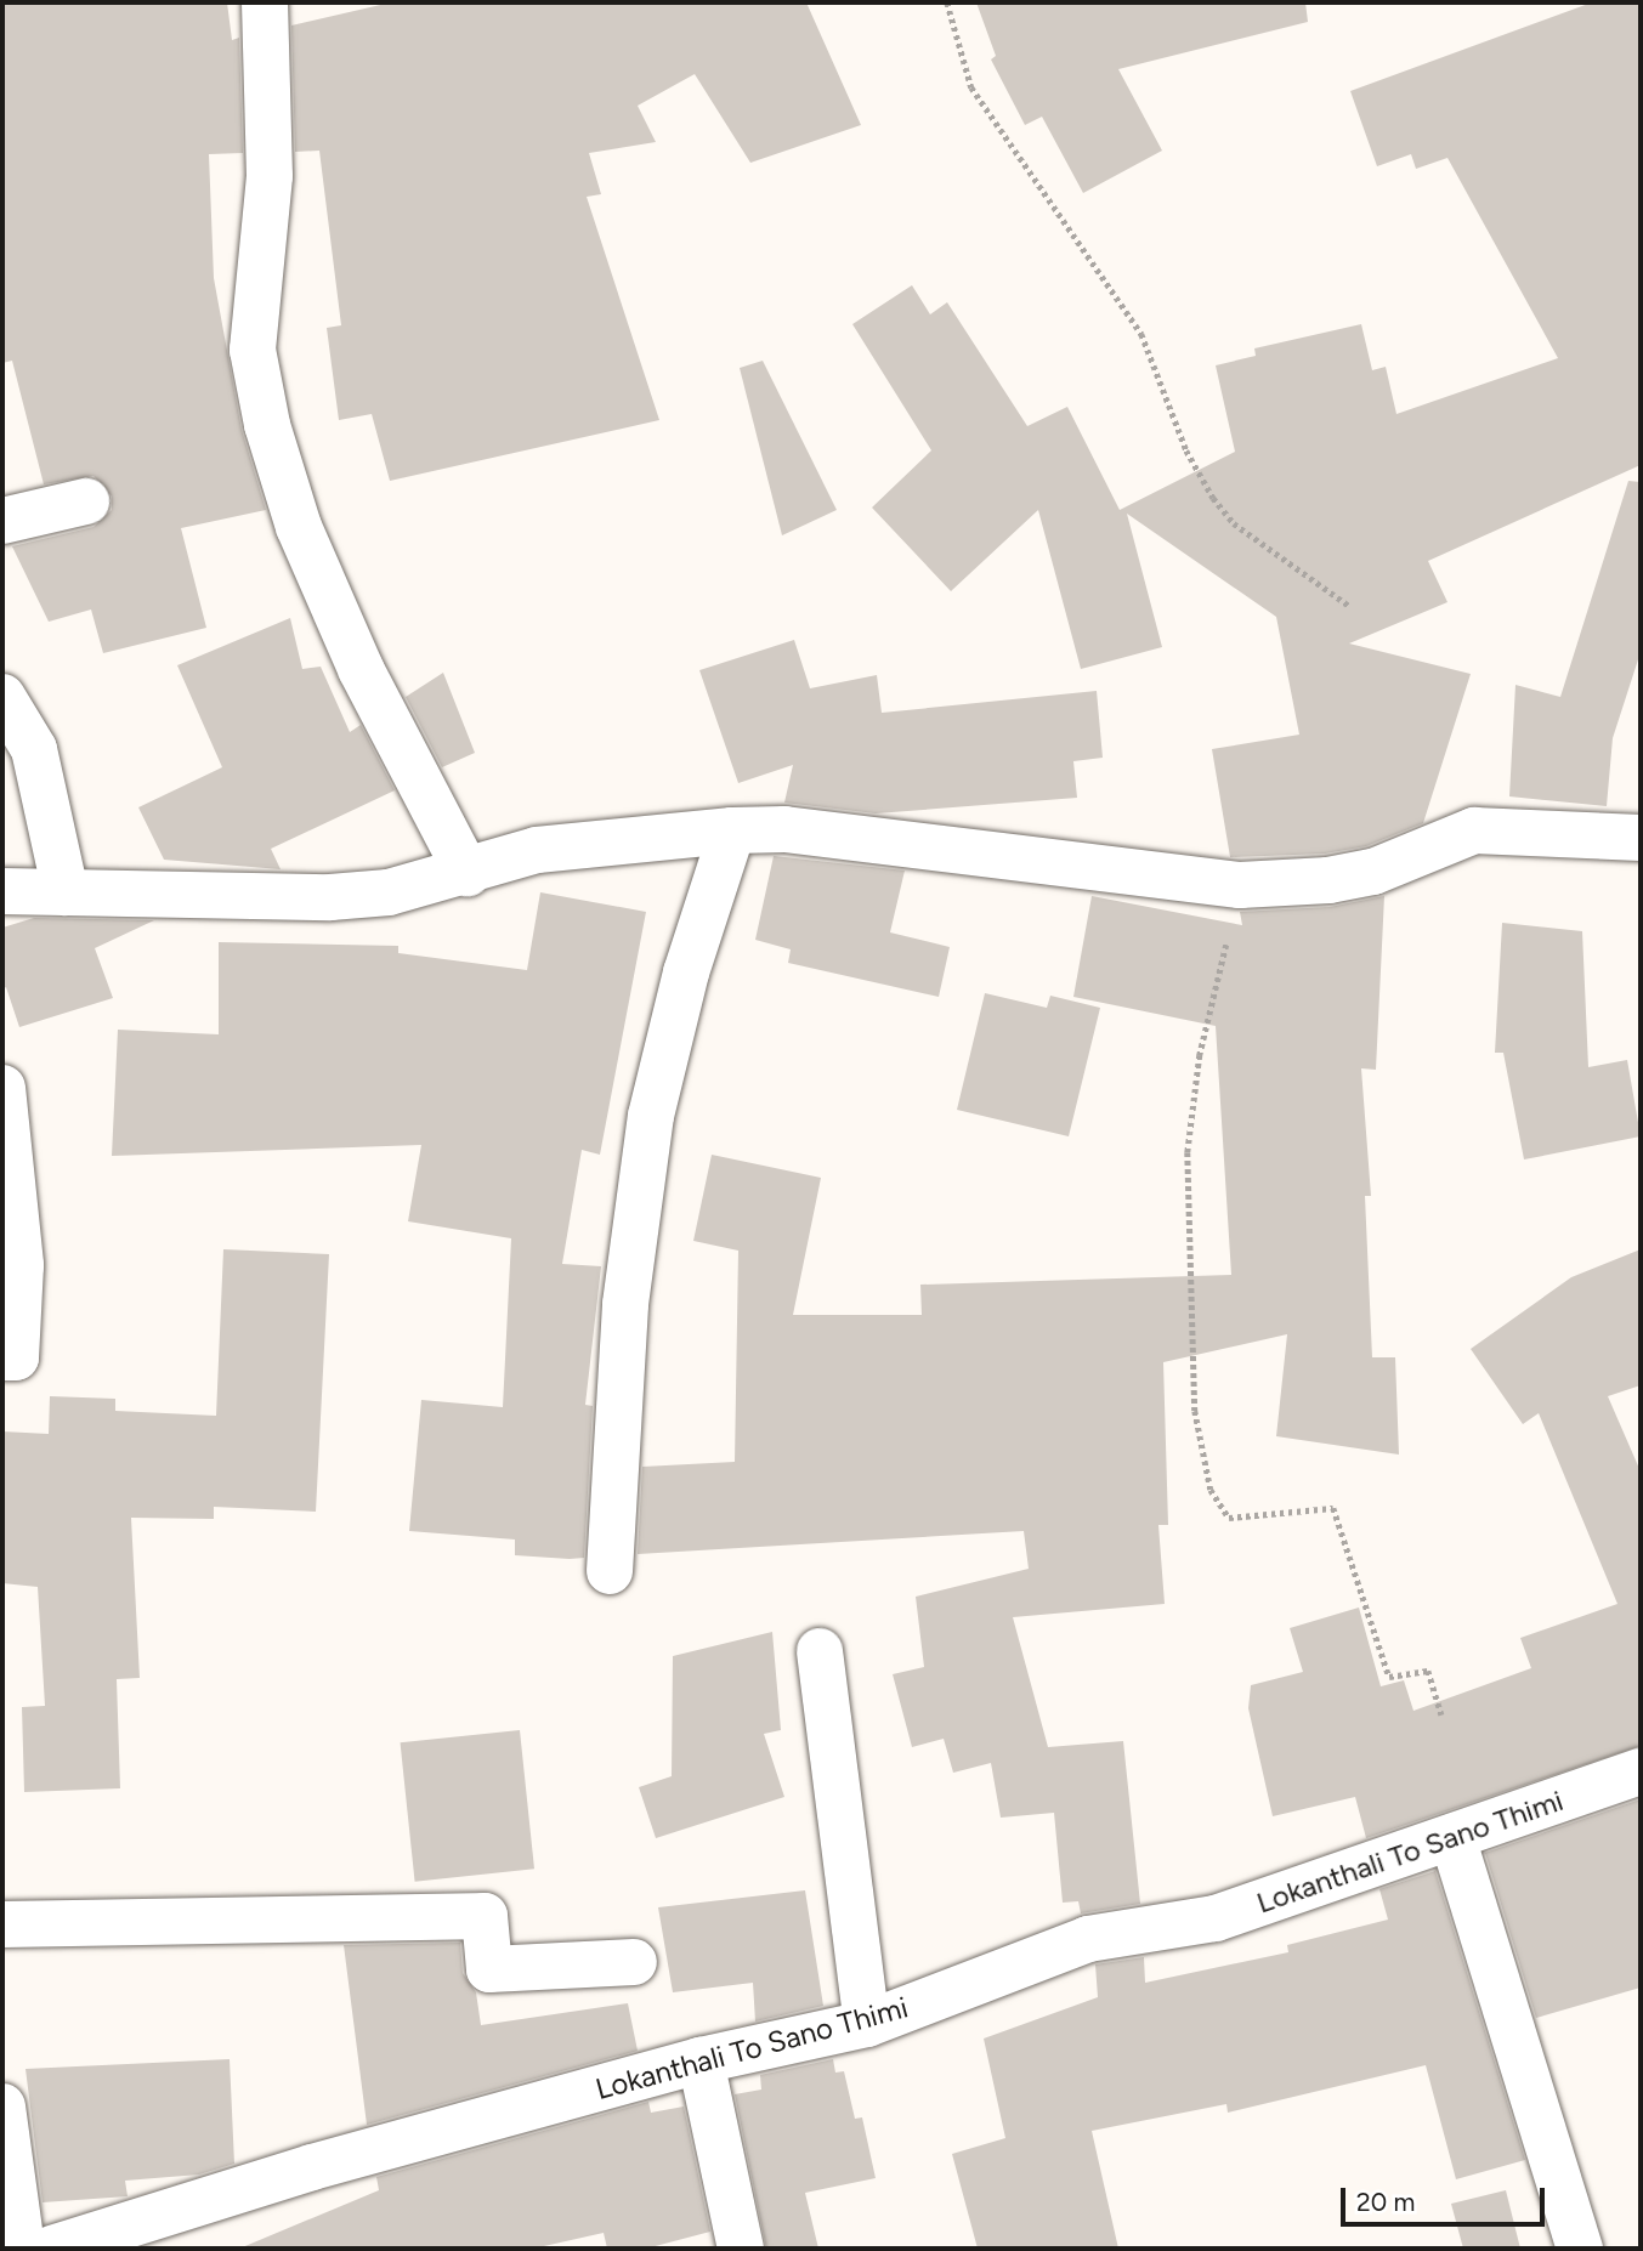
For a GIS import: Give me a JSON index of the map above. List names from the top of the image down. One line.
{"streets":{"street":["Lokanthali To Sano Thimi"]},"scale_bar":"20 m"}
